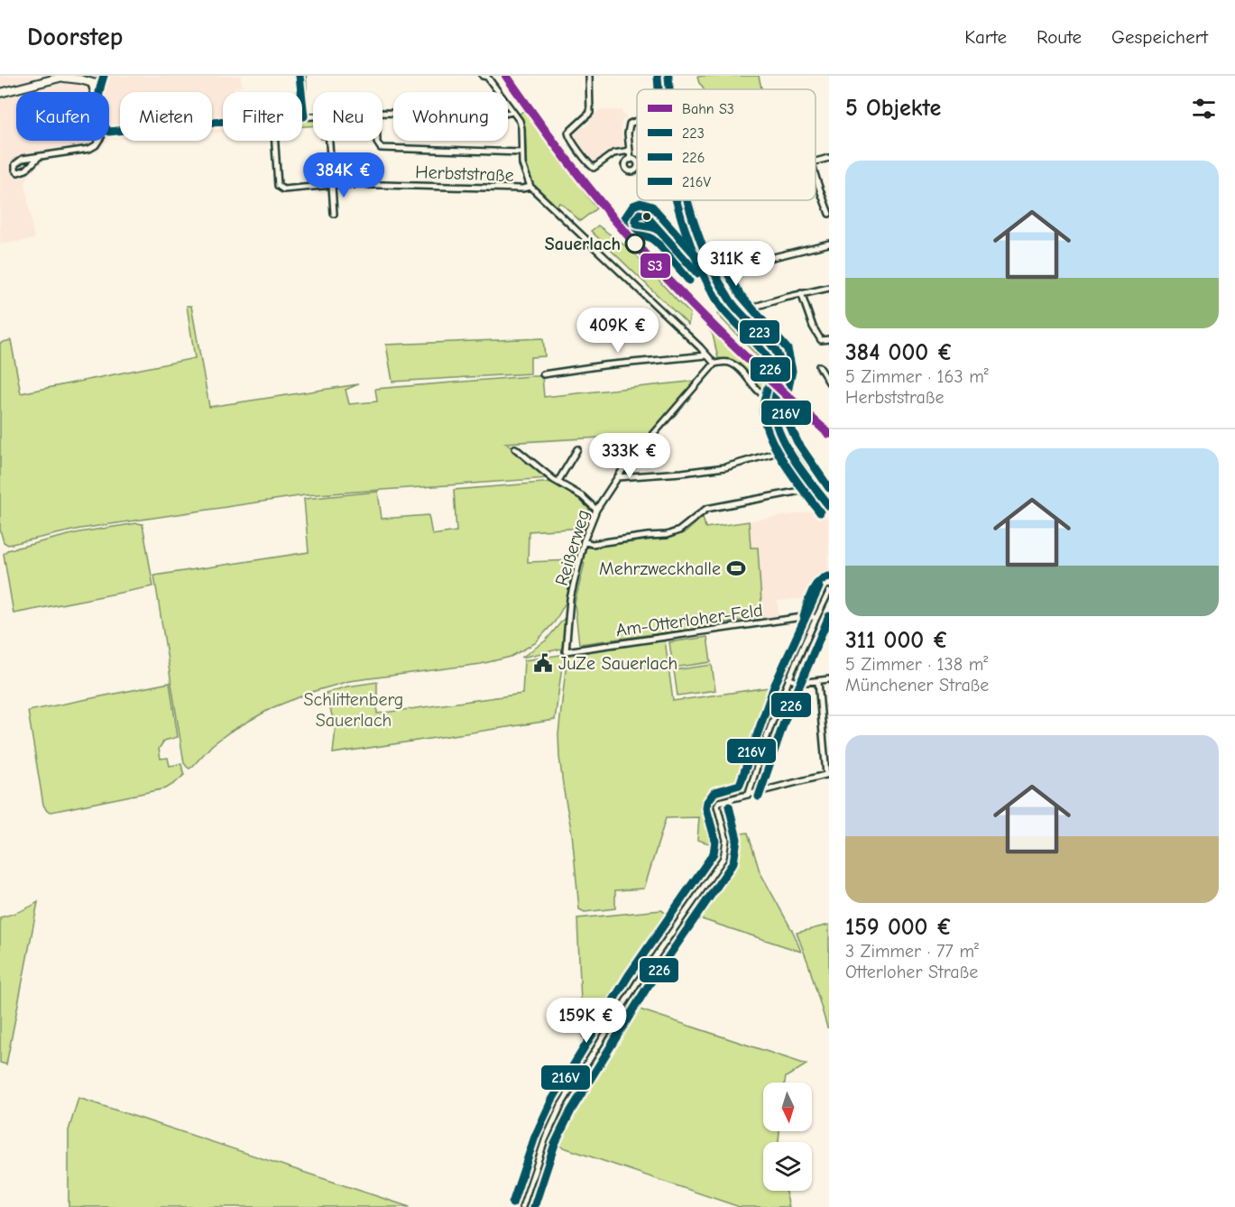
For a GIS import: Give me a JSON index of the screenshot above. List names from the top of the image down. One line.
{"streets":{"street":["Herbststraße","Reißerweg","Am-Otterloher-Feld"]},"crossings":[["Reißerweg","Am-Otterloher-Feld"]],"parks":["Schlittenberg Sauerlach"],"places":{"other":["Sauerlach"],"sports":["Mehrzweckhalle"],"public building":["JuZe Sauerlach"]},"lines":["rail line S3","transit line 223","transit line 226","transit line 216V"],"legend":["Bahn S3","223","226","216V"],"north":"bottom","page":{"header":"Doorstep","nav":["Karte","Route","Gespeichert"],"heading":"5 Objekte","chip":["Kaufen","Mieten","Filter","Neu","Wohnung"],"list":[{"name":"384 000 €","note":"5 Zimmer · 163 m² · Herbststraße"},{"name":"311 000 €","note":"5 Zimmer · 138 m² · Münchener Straße"},{"name":"159 000 €","note":"3 Zimmer · 77 m² · Otterloher Straße"}],"price":["384K €","311K €","409K €","333K €","159K €"]}}
